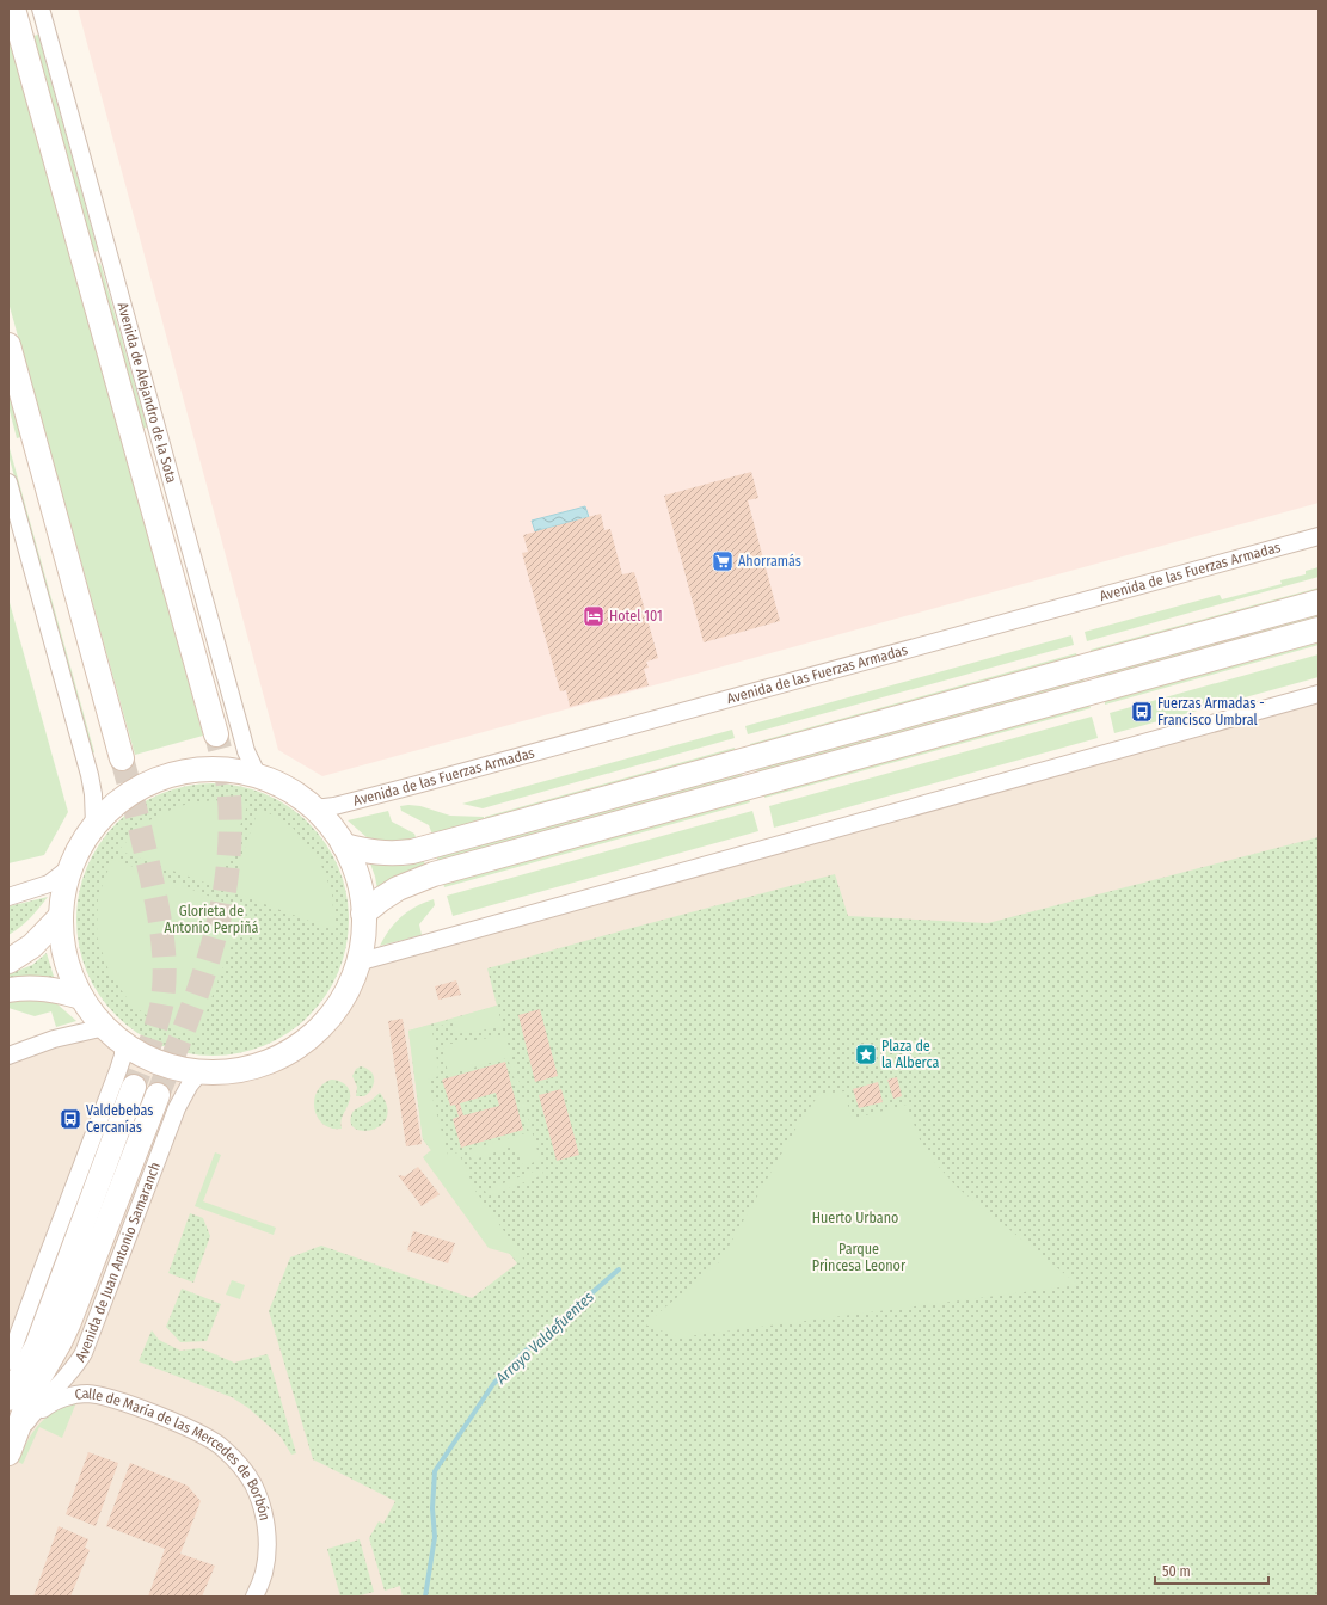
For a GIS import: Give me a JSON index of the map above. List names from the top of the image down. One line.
{"streets":{"street":["Avenida de Alejandro de la Sota","Avenida de las Fuerzas Armadas","Avenida de Juan Antonio Samaranch","Calle de María de las Mercedes de Borbón"]},"crossings":[["Avenida de Juan Antonio Samaranch","Calle de María de las Mercedes de Borbón"]],"water":["Arroyo Valdefuentes"],"parks":["Glorieta de Antonio Perpiñá","Huerto Urbano","Parque Princesa Leonor"],"places":{"supermarket":["Ahorramás"],"hotel":["Hotel 101"],"bus stop":["Fuerzas Armadas - Francisco Umbral","Valdebebas Cercanías"],"place":["Plaza de la Alberca"]},"scale_bar":"50 m"}
